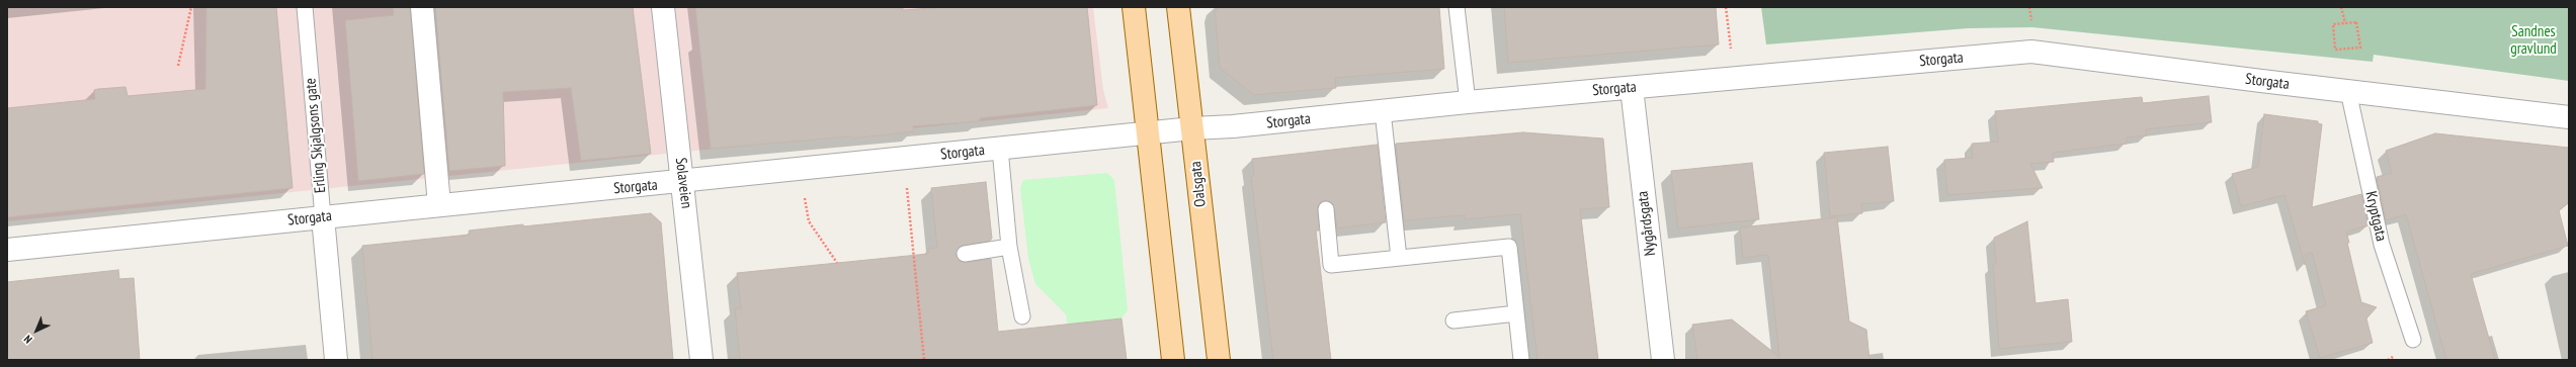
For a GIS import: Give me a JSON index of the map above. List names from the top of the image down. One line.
{"streets":{"main road":["Oalsgata"],"street":["Storgata","Erling Skjalgsons gate","Solaveien","Nygårdsgata"],"lane":["Kryptgata"]},"crossings":[["Storgata","Erling Skjalgsons gate"],["Storgata","Solaveien"],["Storgata","Oalsgata"],["Storgata","Kryptgata"],["Storgata","Nygårdsgata"]],"parks":["Sandnes gravlund"],"north":"bottom left"}
